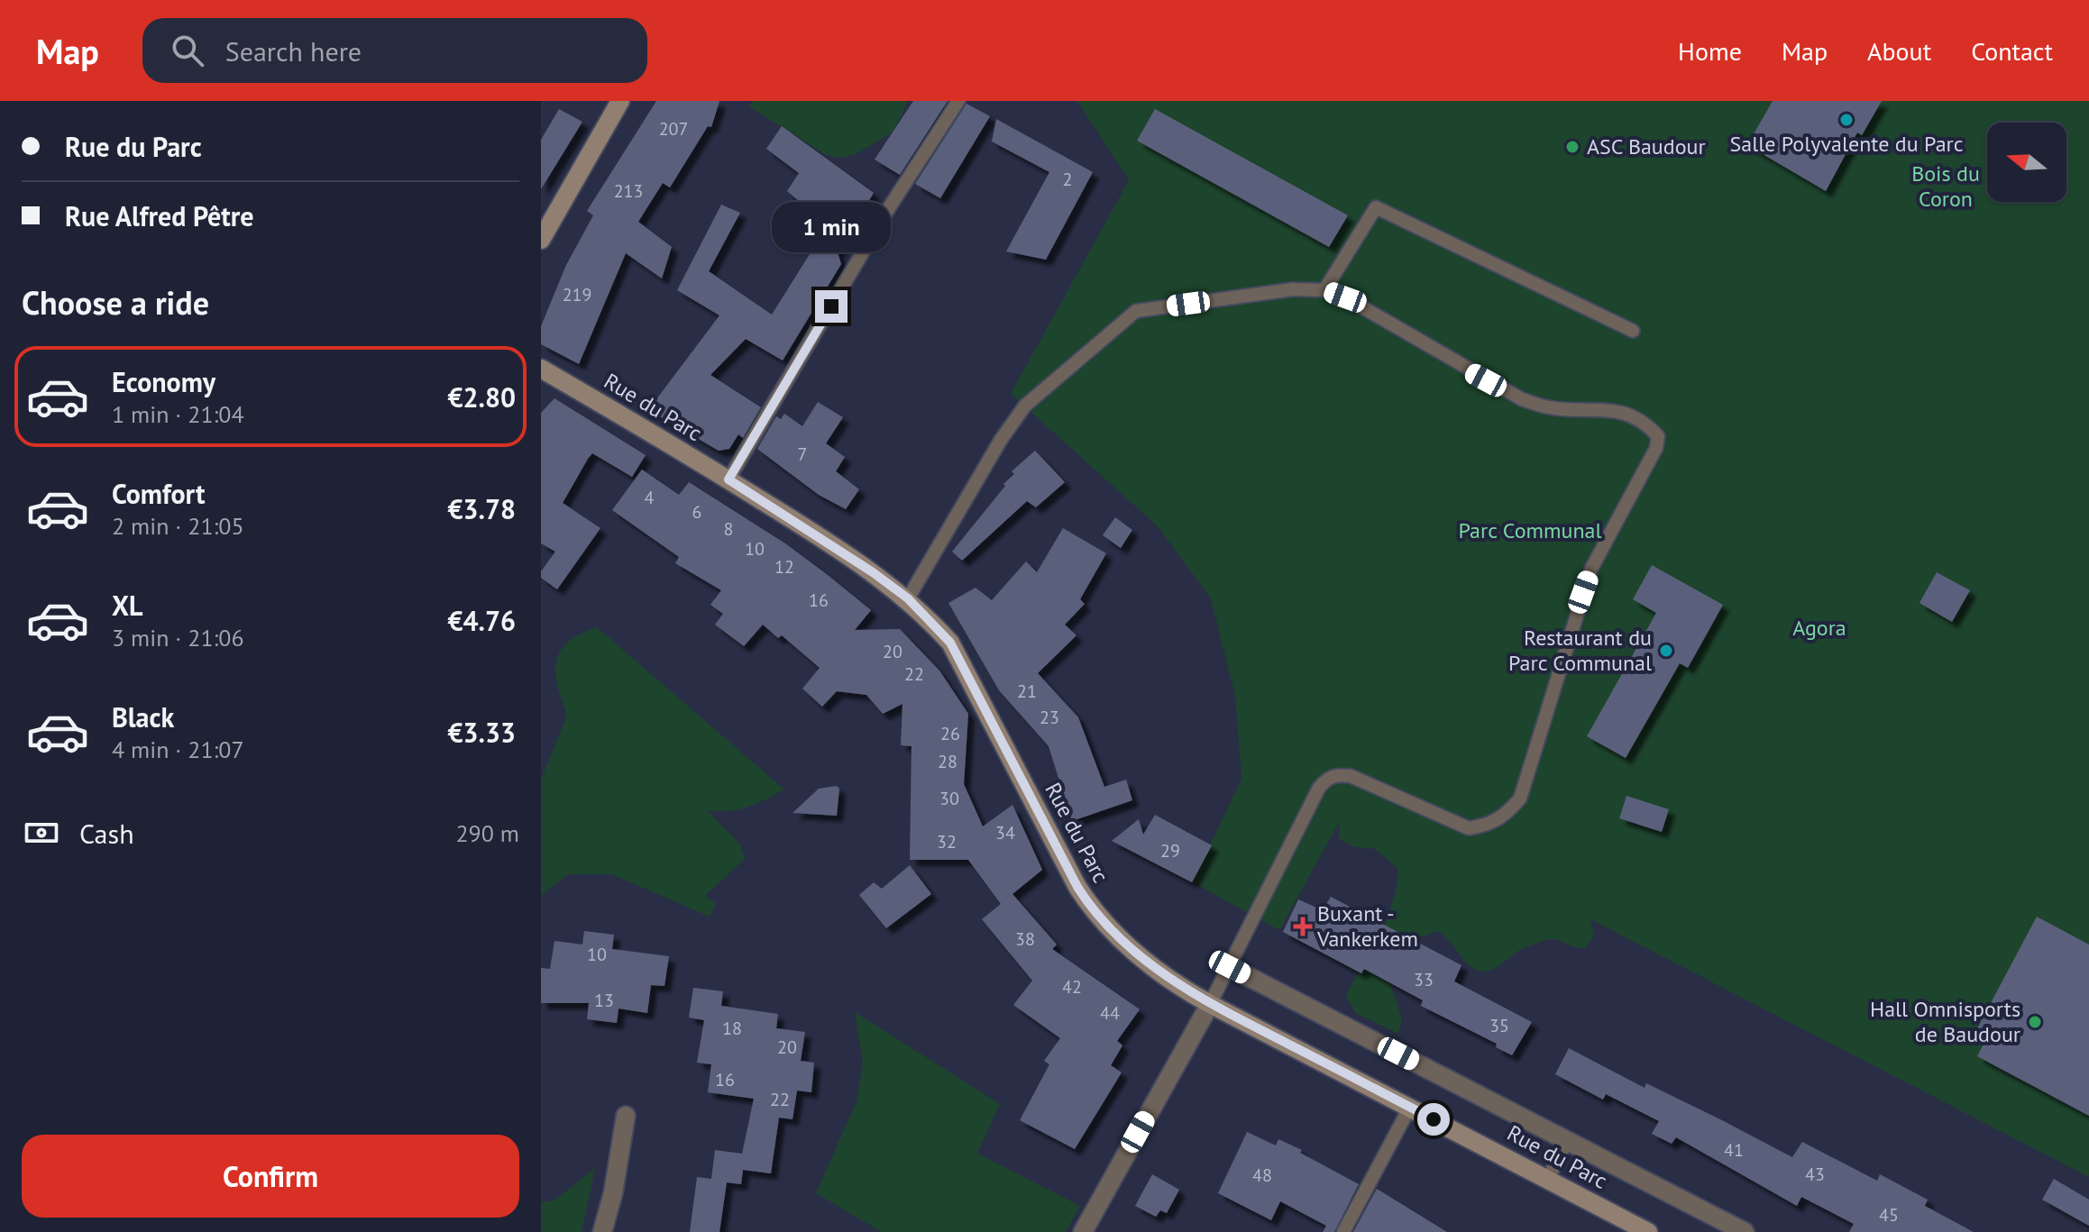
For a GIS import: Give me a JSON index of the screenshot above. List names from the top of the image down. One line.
{"streets":{"street":["Rue du Parc"]},"parks":["Bois du Coron","Parc Communal","Agora"],"places":{"other":["Salle Polyvalente du Parc","ASC Baudour","Restaurant du Parc Communal","Hall Omnisports de Baudour"],"health":["Buxant - Vankerkem"]},"house_numbers":["207","2","213","219","7","4","6","8","10","12","16","20","22","21","23","26","28","30","34","32","29","38","10","33","42","13","44","35","18","20","16","22","41","43","48","45"],"north":"left","page":{"header":"Map","search":"Search here","nav":["Home","Map","About","Contact"],"banner":["Rue du Parc","Rue Alfred Pêtre"],"bubble":"1 min","heading":"Choose a ride","list":[{"name":"Economy","note":"1 min · 21:04","value":"€2.80"},{"name":"Comfort","note":"2 min · 21:05","value":"€3.78"},{"name":"XL","note":"3 min · 21:06","value":"€4.76"},{"name":"Black","note":"4 min · 21:07","value":"€3.33"}],"pay":["Cash","290 m"],"buttons":"Confirm"}}
